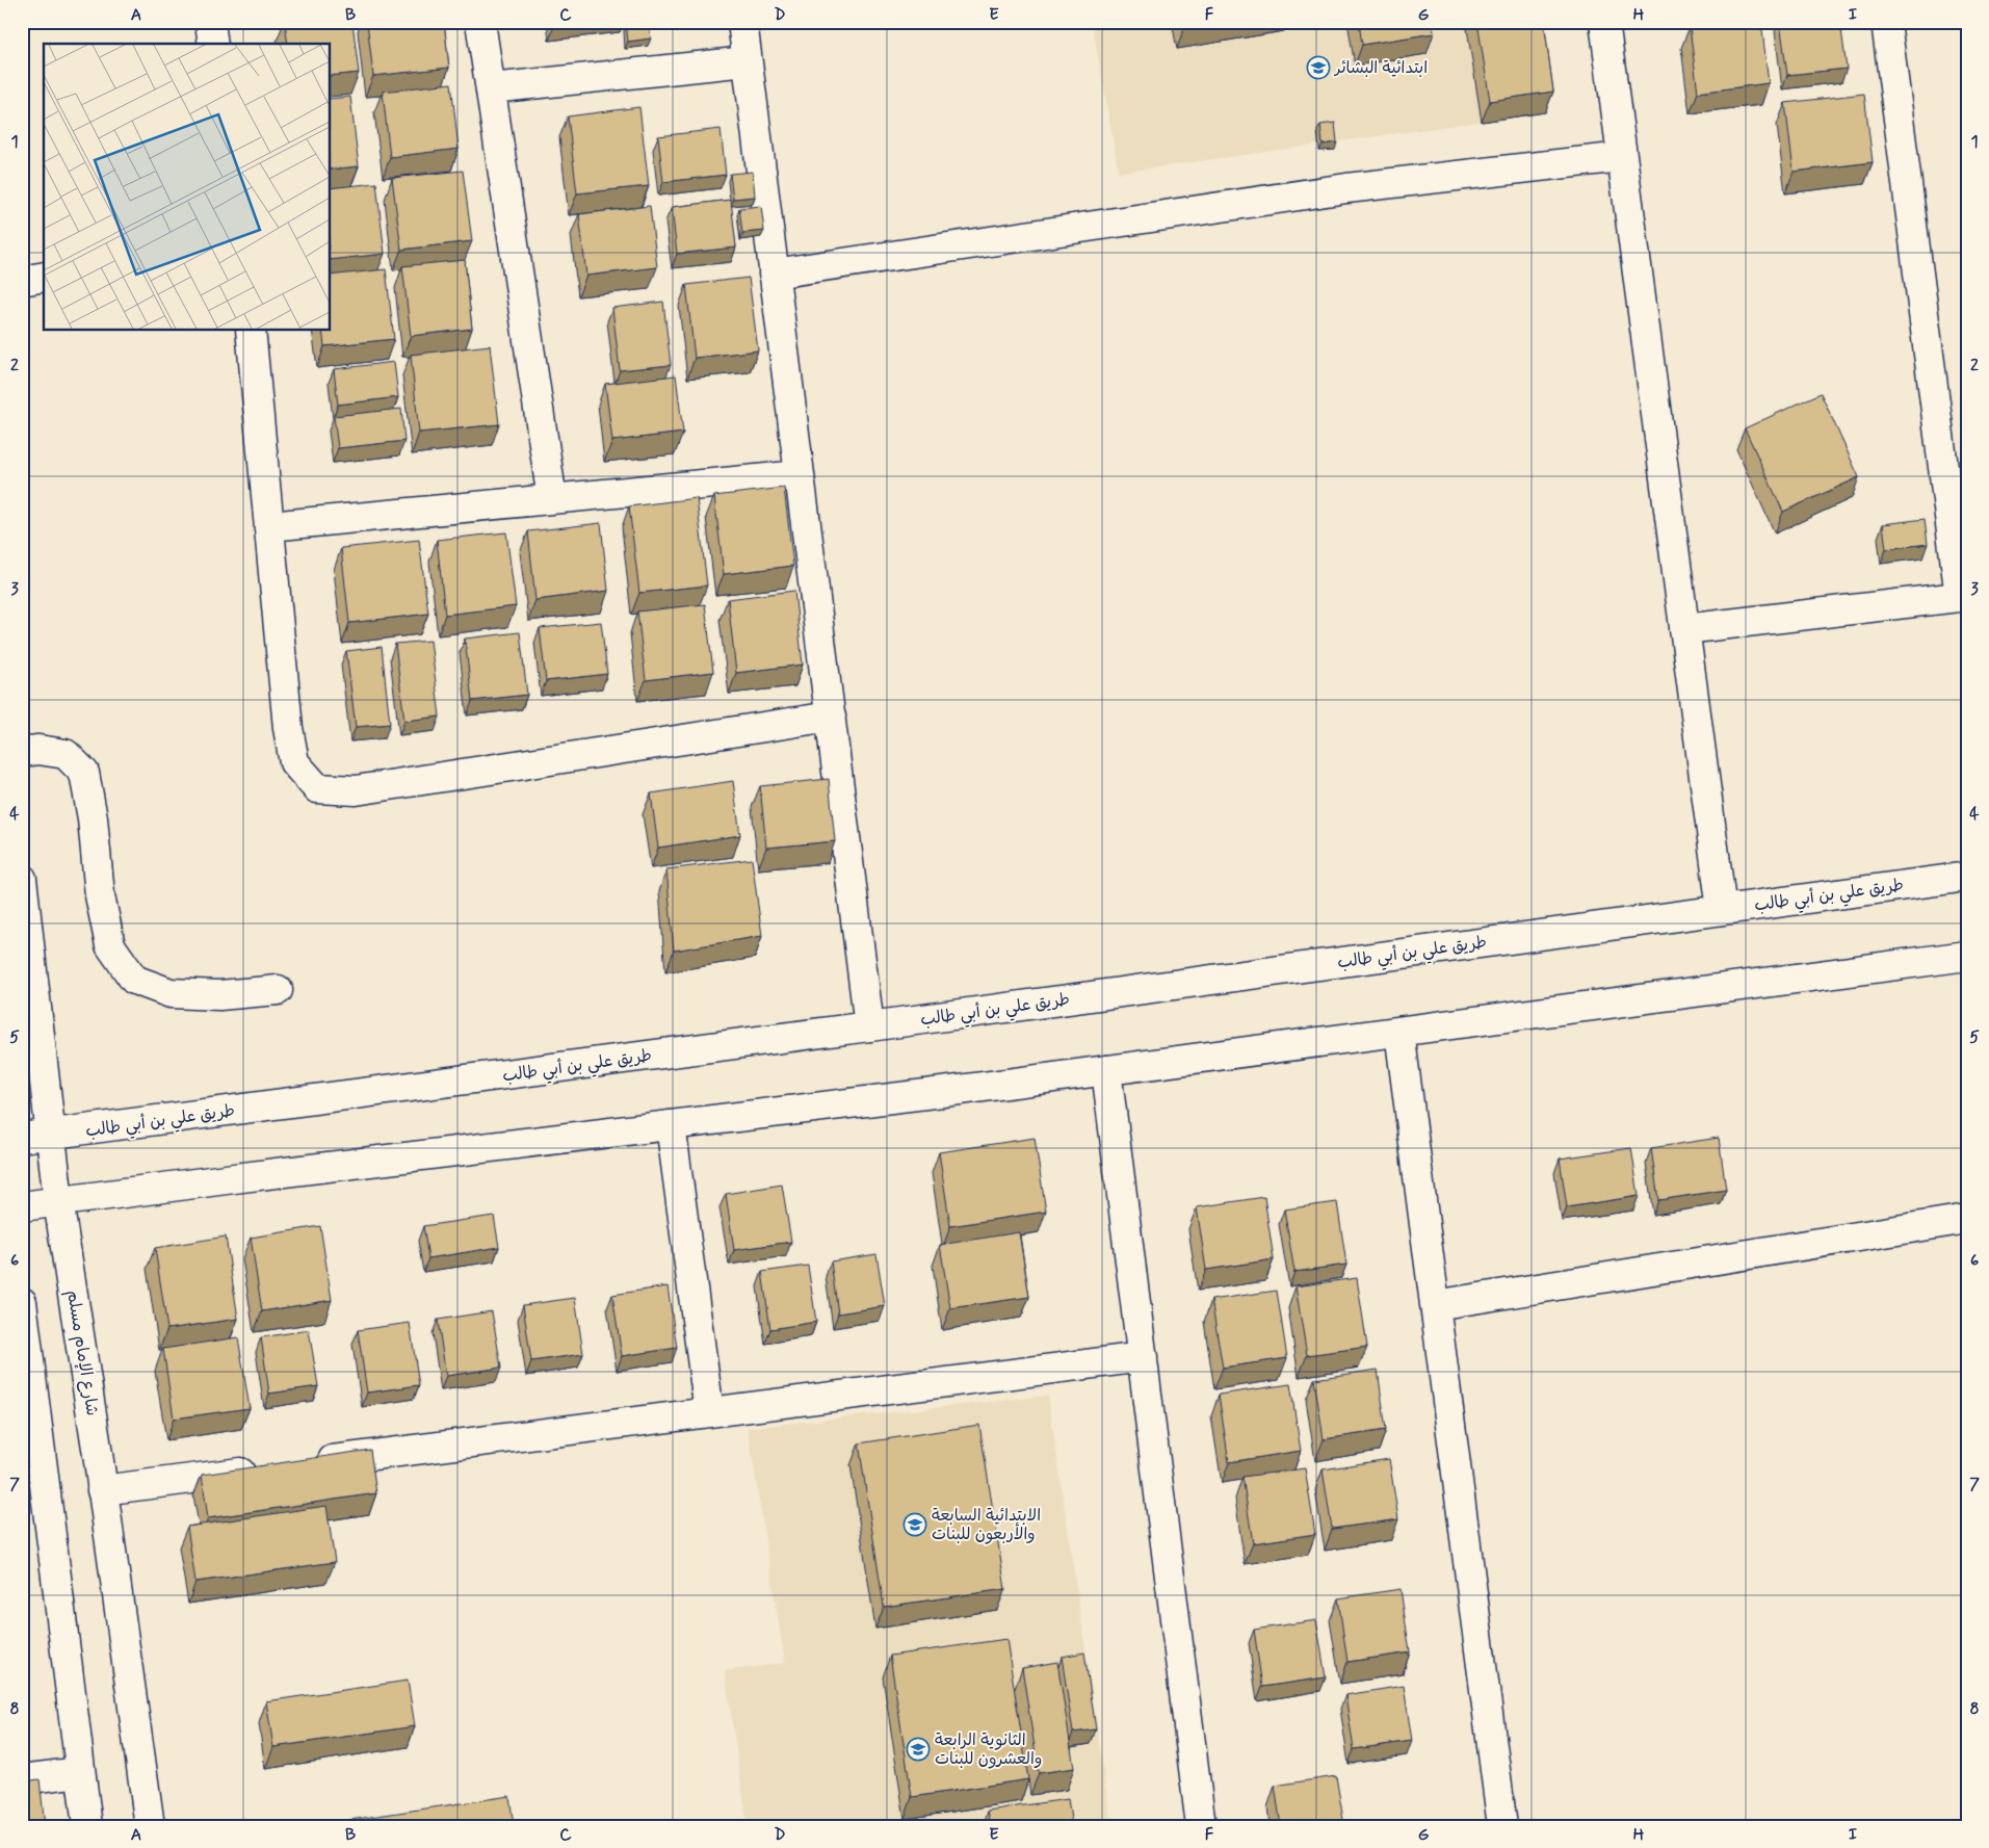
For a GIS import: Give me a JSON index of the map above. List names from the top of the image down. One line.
{"streets":{"street":["طريق علي بن أبي طالب","شارع الإمام مسلم"]},"crossings":[["طريق علي بن أبي طالب","شارع الإمام مسلم"]],"places":{"school or university":["ابتدائية البشائر","الابتدائية السابعة والأربعون للبنات","الثانوية الرابعة والعشرون للبنات"]},"grid":{"columns":["A","B","C","D","E","F","G","H","I"],"rows":["1","2","3","4","5","6","7","8"]}}
